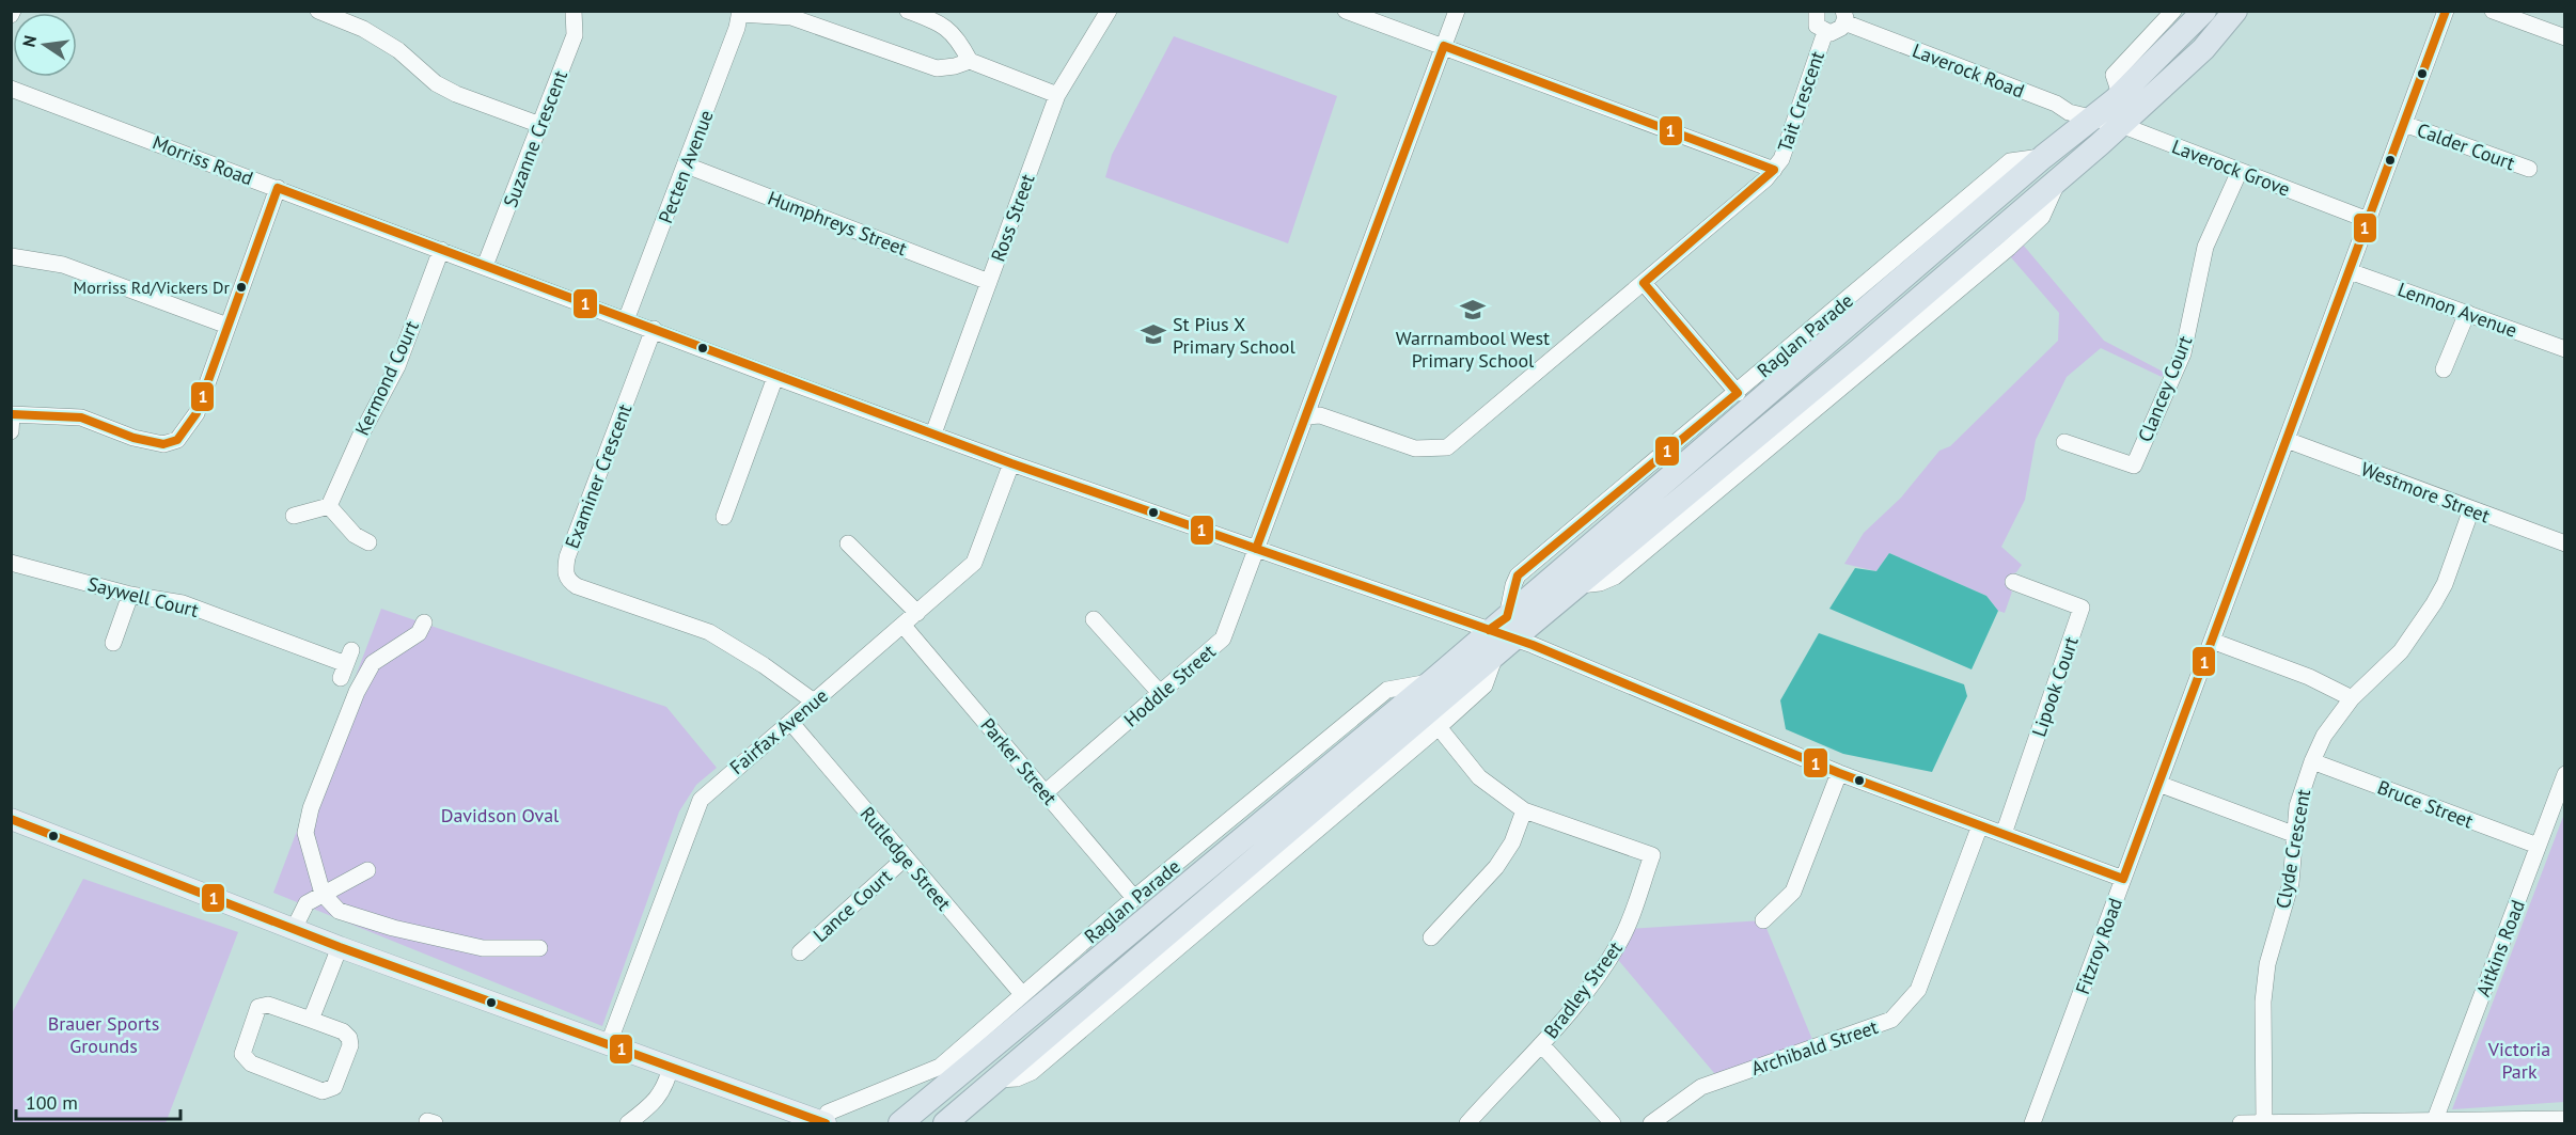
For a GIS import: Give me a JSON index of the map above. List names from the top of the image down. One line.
{"streets":{"highway":["Raglan Parade"],"street":["Laverock Road","Tait Crescent","Suzanne Crescent","Calder Court","Morriss Road","Pecten Avenue","Laverock Grove","Ross Street","Humphreys Street","Lennon Avenue","Kermond Court","Clancey Court","Examiner Crescent","Westmore Street","Saywell Court","Hoddle Street","Lipook Court","Fairfax Avenue","Parker Street","Bruce Street","Clyde Crescent","Rutledge Street","Lance Court","Fitzroy Road","Aitkins Road","Bradley Street","Archibald Street"]},"crossings":[["Laverock Road","Laverock Grove"],["Laverock Road","Raglan Parade"],["Tait Crescent","Hoddle Street"],["Suzanne Crescent","Morriss Road"],["Calder Court","Fitzroy Road"],["Morriss Road","Pecten Avenue"],["Morriss Road","Ross Street"],["Morriss Road","Raglan Parade"],["Morriss Road","Kermond Court"],["Morriss Road","Examiner Crescent"],["Morriss Road","Hoddle Street"],["Morriss Road","Lipook Court"],["Morriss Road","Fairfax Avenue"],["Morriss Road","Fitzroy Road"],["Morriss Road","Archibald Street"],["Pecten Avenue","Humphreys Street"],["Laverock Grove","Raglan Parade"],["Laverock Grove","Clancey Court"],["Laverock Grove","Fitzroy Road"],["Ross Street","Humphreys Street"],["Lennon Avenue","Fitzroy Road"],["Raglan Parade","Parker Street"],["Raglan Parade","Rutledge Street"],["Raglan Parade","Bradley Street"],["Examiner Crescent","Fairfax Avenue"],["Westmore Street","Clyde Crescent"],["Westmore Street","Fitzroy Road"],["Hoddle Street","Parker Street"],["Fairfax Avenue","Parker Street"],["Fairfax Avenue","Rutledge Street"],["Bruce Street","Clyde Crescent"],["Bruce Street","Aitkins Road"],["Rutledge Street","Lance Court"]],"parks":["Davidson Oval","Brauer Sports Grounds","Victoria Park"],"places":{"other":["Morriss Rd/Vickers Dr"],"school or university":["Warrnambool West Primary School","St Pius X Primary School"]},"lines":["transit line 1"],"scale_bar":"100 m","north":"left"}
